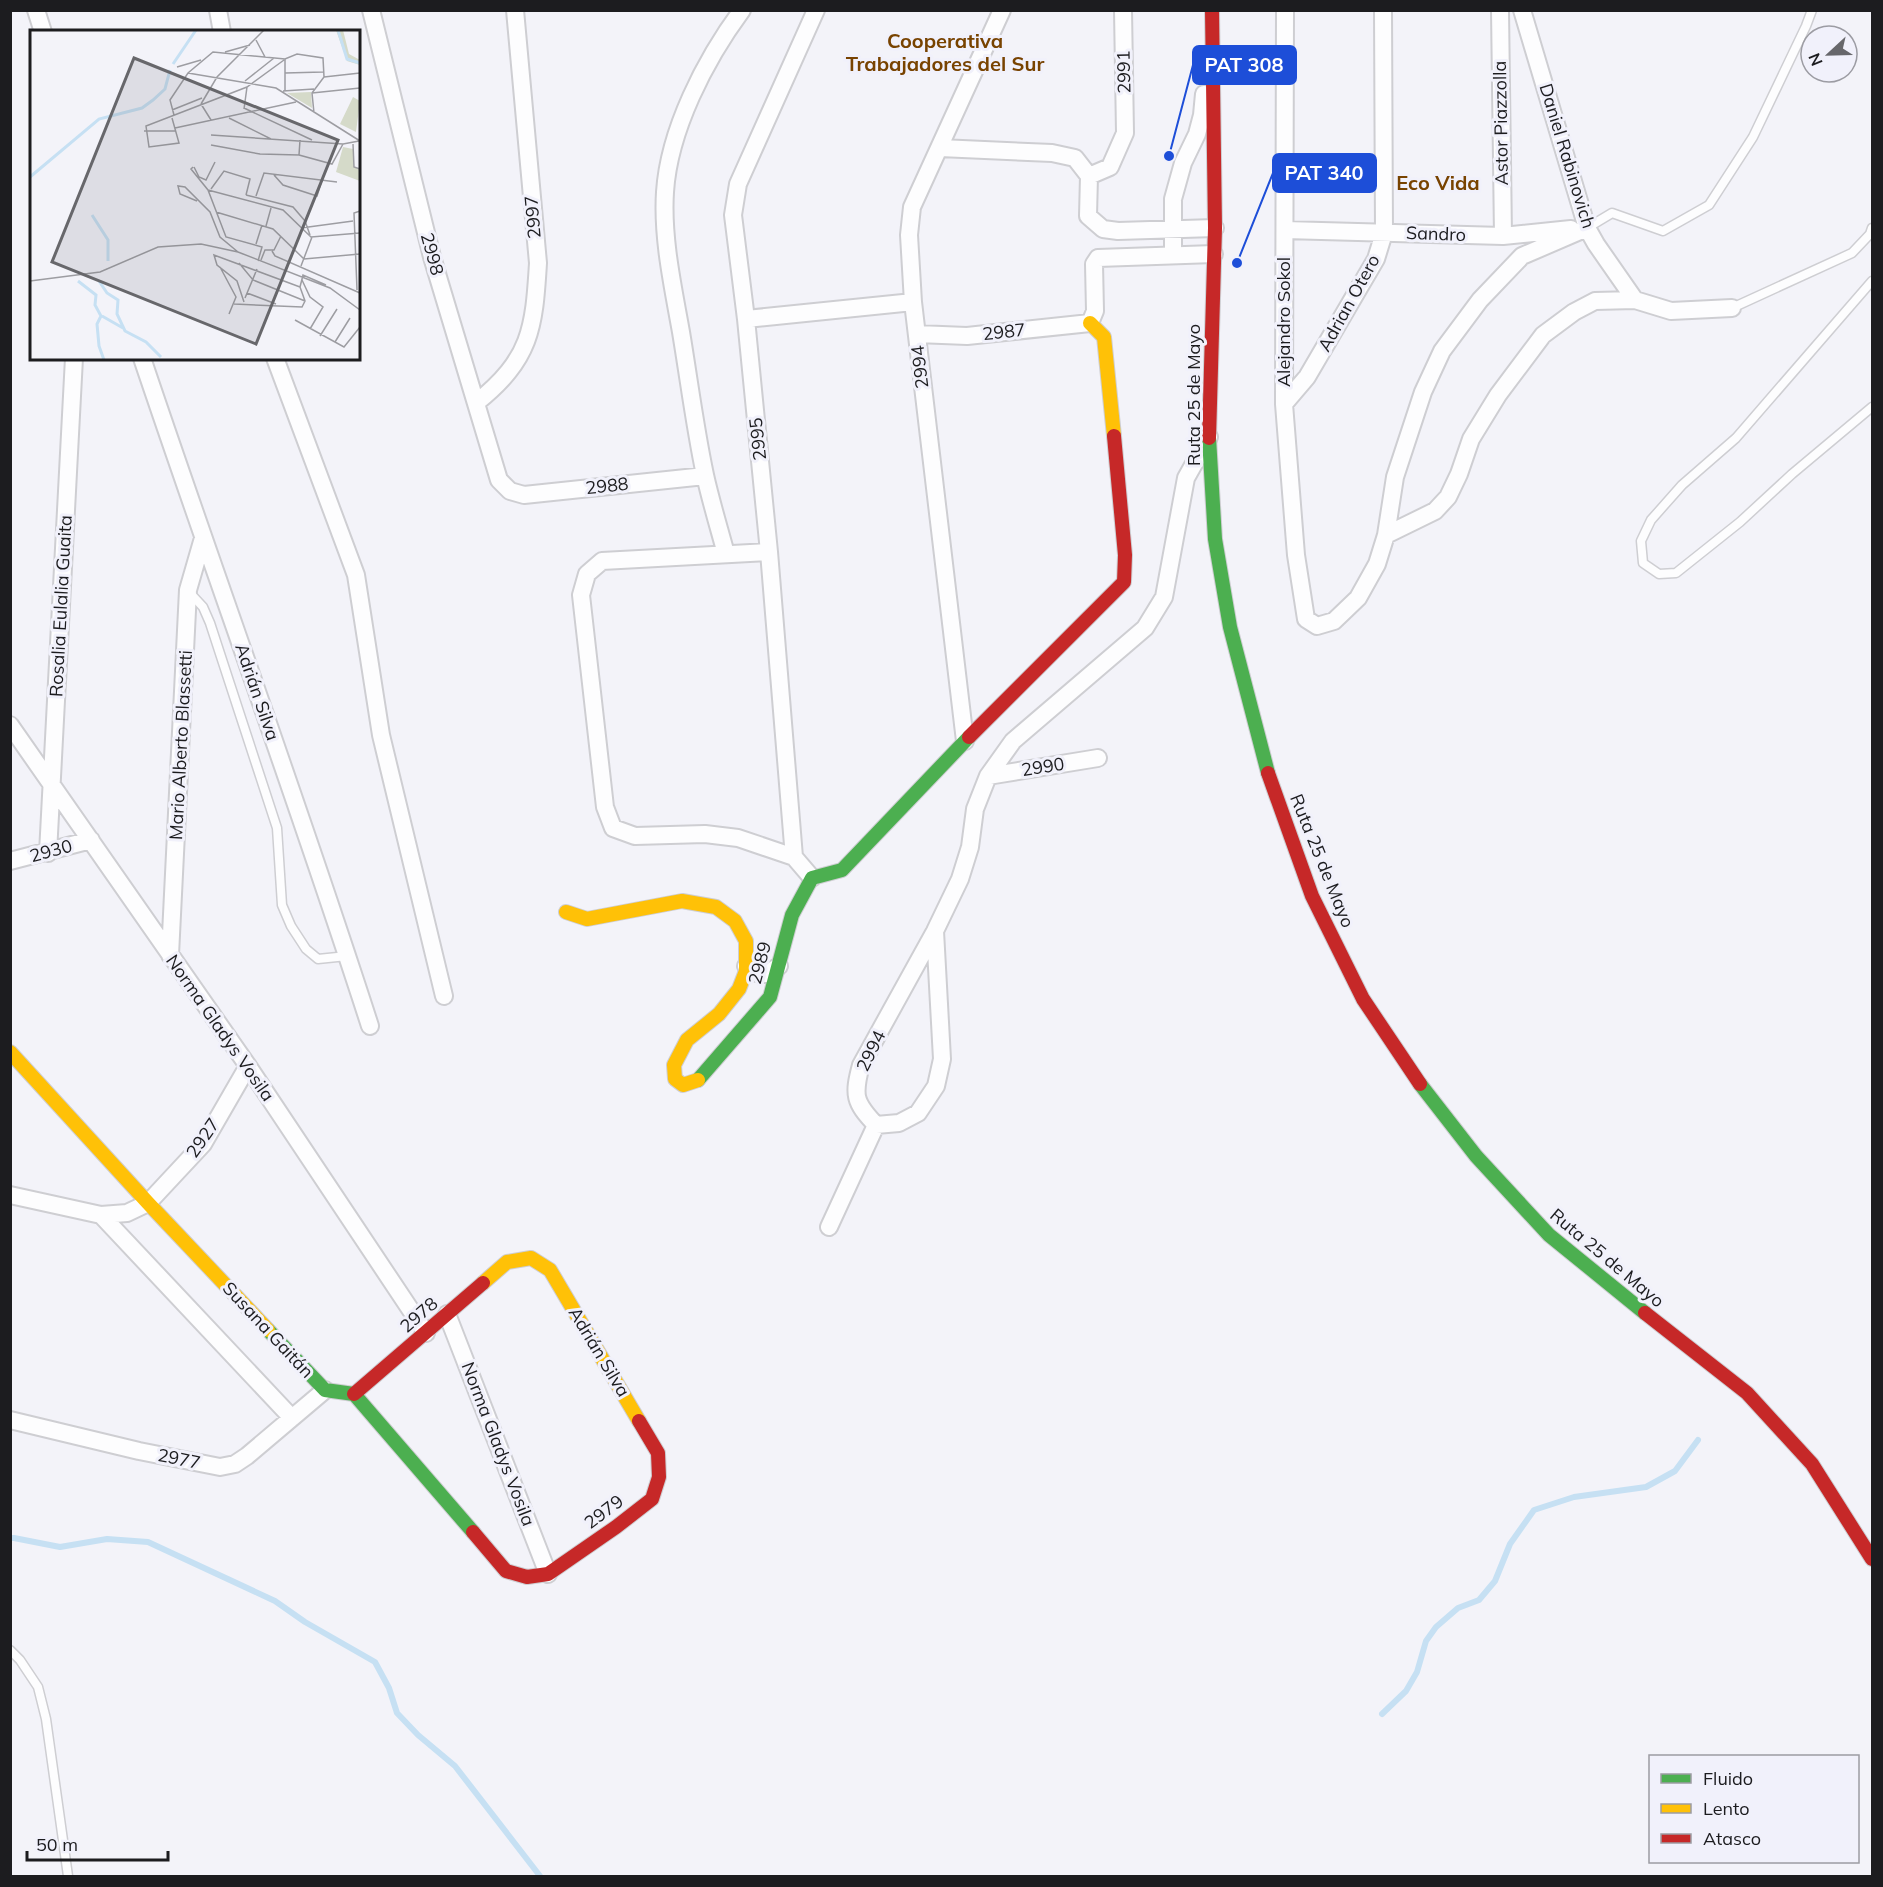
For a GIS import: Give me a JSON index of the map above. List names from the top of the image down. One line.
{"streets":{"street":["2991","Astor Piazzolla","Daniel Rabinovich","2997","Sandro","2998","Adrian Otero","Alejandro Sokol","2987","2994","Ruta 25 de Mayo","2995","2988","Rosalia Eulalia Guaita","Adrián Silva","Mario Alberto Blassetti","2990","2930","2989","Norma Gladys Vosila","2927","2978","Susana Gaitán","2977","2979"]},"crossings":[["Astor Piazzolla","Sandro"],["Daniel Rabinovich","Sandro"],["2997","2998"],["Sandro","Adrian Otero"],["Sandro","Alejandro Sokol"],["2998","2988"],["Adrian Otero","Alejandro Sokol"],["2987","2994"],["2994","Ruta 25 de Mayo"],["2994","2990"],["Rosalia Eulalia Guaita","2930"],["Rosalia Eulalia Guaita","Norma Gladys Vosila"],["Adrián Silva","Mario Alberto Blassetti"],["Adrián Silva","2978"],["Adrián Silva","2979"],["Mario Alberto Blassetti","Norma Gladys Vosila"],["2930","Norma Gladys Vosila"],["Norma Gladys Vosila","2927"],["Norma Gladys Vosila","2978"],["Norma Gladys Vosila","2979"],["2927","Susana Gaitán"],["2978","Susana Gaitán"],["Susana Gaitán","2977"]],"districts":["Cooperativa Trabajadores del Sur","Eco Vida"],"places":["PAT 308","PAT 340"],"legend":["Fluido","Lento","Atasco"],"scale_bar":"50 m","north":"left"}
